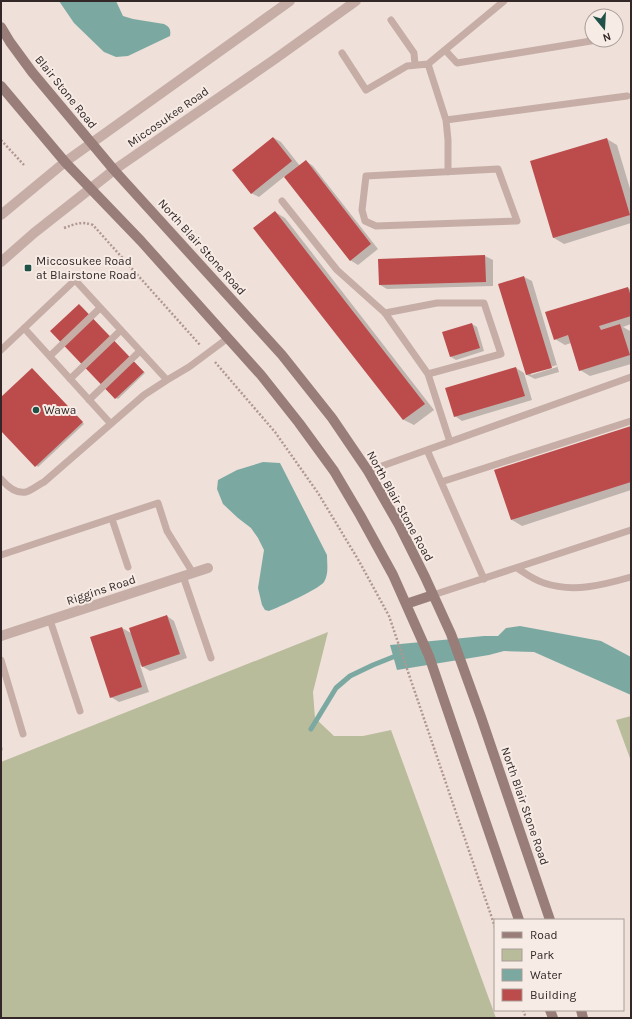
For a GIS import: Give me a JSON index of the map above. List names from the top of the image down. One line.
{"streets":{"main road":["Blair Stone Road","North Blair Stone Road"],"street":["Miccosukee Road","Riggins Road"]},"crossings":[["Blair Stone Road","Miccosukee Road"],["Blair Stone Road","North Blair Stone Road"],["Miccosukee Road","North Blair Stone Road"]],"places":{"transit":["Miccosukee Road at Blairstone Road"],"other":["Wawa"]},"legend":["Road","Park","Water","Building"],"north":"bottom"}
